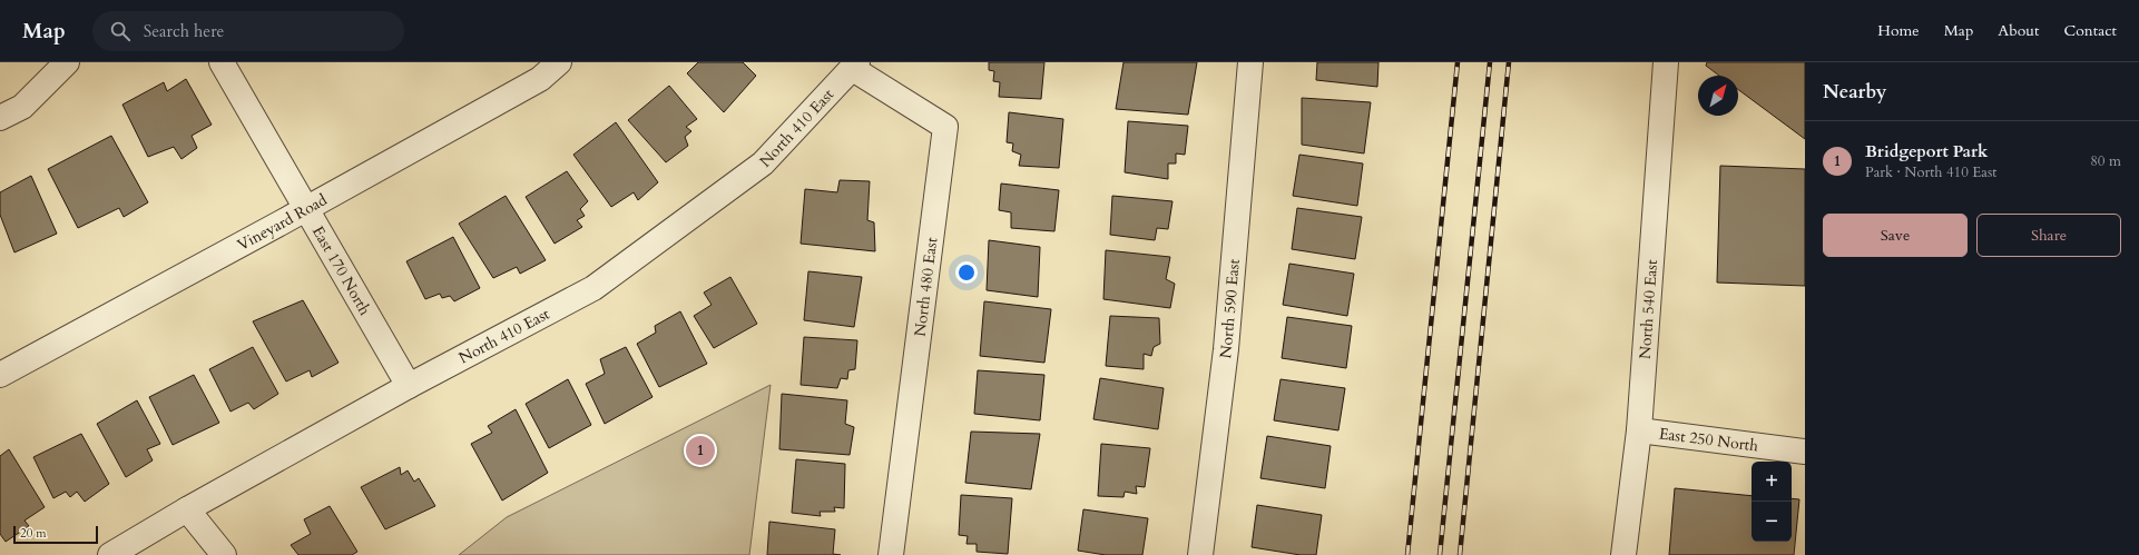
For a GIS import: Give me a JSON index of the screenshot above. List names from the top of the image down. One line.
{"streets":{"street":["North 410 East","Vineyard Road","East 170 North","North 480 East","North 590 East","North 540 East","East 250 North"]},"crossings":[["North 410 East","East 170 North"],["North 410 East","North 480 East"],["Vineyard Road","East 170 North"],["North 540 East","East 250 North"]],"scale_bar":"20 m","north":"top right","page":{"header":"Map","search":"Search here","nav":["Home","Map","About","Contact"],"heading":"Nearby","list":[{"mark":"1","name":"Bridgeport Park","note":"Park · North 410 East","value":"80 m"}],"buttons":["Save","Share"],"pins":"1","map_buttons":["+","−"],"scale":"20 m"}}
